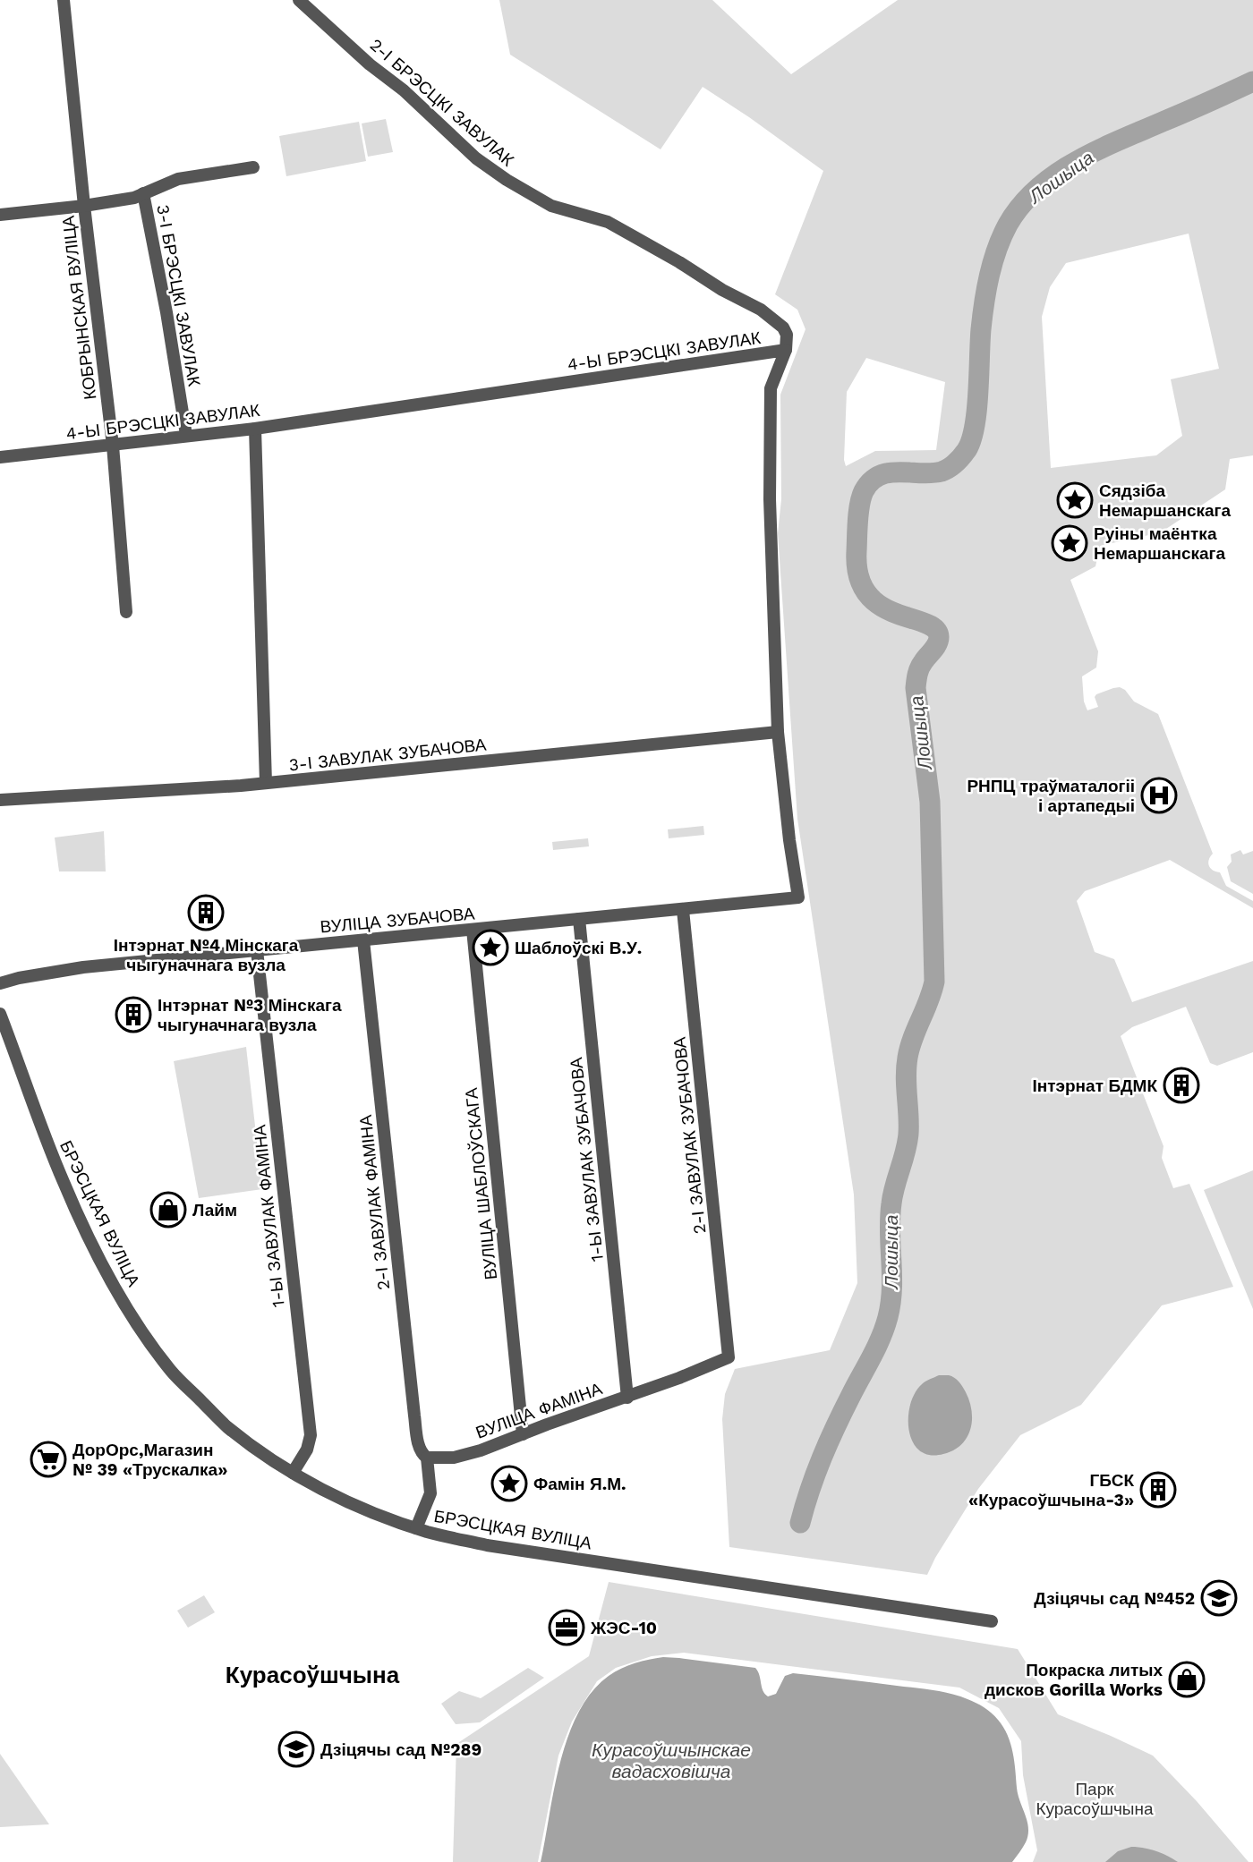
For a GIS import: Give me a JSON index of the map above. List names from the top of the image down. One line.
{"streets":{"street":["2-І БРЭСЦКІ ЗАВУЛАК","3-І БРЭСЦКІ ЗАВУЛАК","КОБРЫНСКАЯ ВУЛІЦА","4-Ы БРЭСЦКІ ЗАВУЛАК","3-І ЗАВУЛАК ЗУБАЧОВА","ВУЛІЦА ЗУБАЧОВА","2-І ЗАВУЛАК ЗУБАЧОВА","1-Ы ЗАВУЛАК ЗУБАЧОВА","ВУЛІЦА ШАБЛОЎСКАГА","2-І ЗАВУЛАК ФАМІНА","БРЭСЦКАЯ ВУЛІЦА","1-Ы ЗАВУЛАК ФАМІНА","ВУЛІЦА ФАМІНА"]},"crossings":[["2-І БРЭСЦКІ ЗАВУЛАК","4-Ы БРЭСЦКІ ЗАВУЛАК"],["3-І БРЭСЦКІ ЗАВУЛАК","КОБРЫНСКАЯ ВУЛІЦА"],["3-І БРЭСЦКІ ЗАВУЛАК","4-Ы БРЭСЦКІ ЗАВУЛАК"],["КОБРЫНСКАЯ ВУЛІЦА","4-Ы БРЭСЦКІ ЗАВУЛАК"],["4-Ы БРЭСЦКІ ЗАВУЛАК","3-І ЗАВУЛАК ЗУБАЧОВА"],["4-Ы БРЭСЦКІ ЗАВУЛАК","ВУЛІЦА ЗУБАЧОВА"],["ВУЛІЦА ЗУБАЧОВА","2-І ЗАВУЛАК ЗУБАЧОВА"],["ВУЛІЦА ЗУБАЧОВА","1-Ы ЗАВУЛАК ЗУБАЧОВА"],["ВУЛІЦА ЗУБАЧОВА","ВУЛІЦА ШАБЛОЎСКАГА"],["ВУЛІЦА ЗУБАЧОВА","2-І ЗАВУЛАК ФАМІНА"],["ВУЛІЦА ЗУБАЧОВА","1-Ы ЗАВУЛАК ФАМІНА"],["2-І ЗАВУЛАК ЗУБАЧОВА","ВУЛІЦА ФАМІНА"],["1-Ы ЗАВУЛАК ЗУБАЧОВА","ВУЛІЦА ФАМІНА"],["ВУЛІЦА ШАБЛОЎСКАГА","ВУЛІЦА ФАМІНА"],["2-І ЗАВУЛАК ФАМІНА","ВУЛІЦА ФАМІНА"],["БРЭСЦКАЯ ВУЛІЦА","1-Ы ЗАВУЛАК ФАМІНА"]],"districts":["Курасоўшчына"],"water":["Лошыца","Курасоўшчынскае вадасховішча"],"parks":["Парк Курасоўшчына"],"places":{"place":["Сядзіба Немаршанскага","Руіны маёнтка Немаршанскага","Шаблоўскі В.У.","Фамін Я.М."],"hospital":["РНПЦ траўматалогіі і артапедыі"],"building":["Інтэрнат №4 Мінскага чыгуначнага вузла","Інтэрнат №3 Мінскага чыгуначнага вузла","Інтэрнат БДМК","ГБСК «Курасоўшчына-3»"],"shop":["Лайм","Покраска литых дисков Gorilla Works"],"supermarket":["ДорОрс,Магазин № 39 «Трускалка»"],"school or university":["Дзіцячы сад №452","Дзіцячы сад №289"],"office":["ЖЭС-10"]}}
